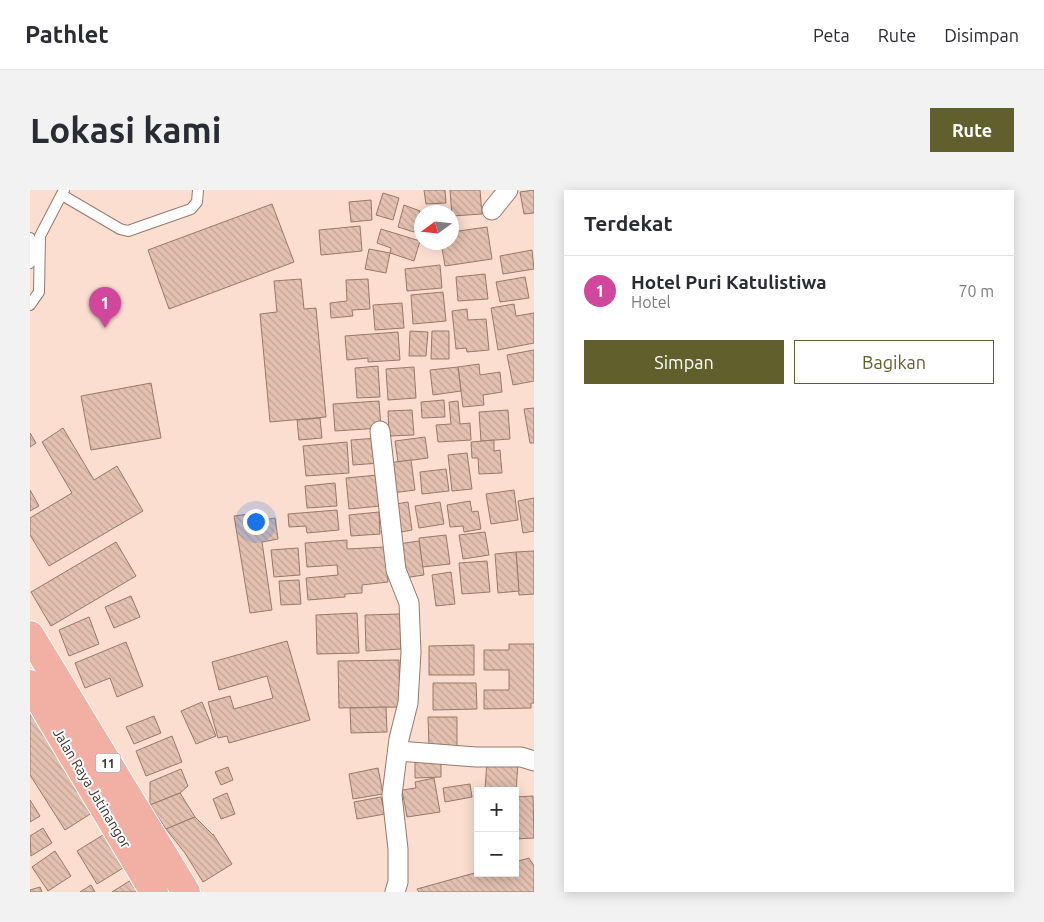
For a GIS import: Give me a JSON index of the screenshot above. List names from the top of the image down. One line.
{"streets":{"highway":["11","Jalan Raya Jatinangor"]},"north":"left","page":{"header":"Pathlet","nav":["Peta","Rute","Disimpan"],"buttons":["Rute",["Simpan","Bagikan"]],"title":"Lokasi kami","heading":"Terdekat","list":[{"mark":"1","name":"Hotel Puri Katulistiwa","note":"Hotel","value":"70 m"}],"pins":"1","map_buttons":["+","−"]}}
